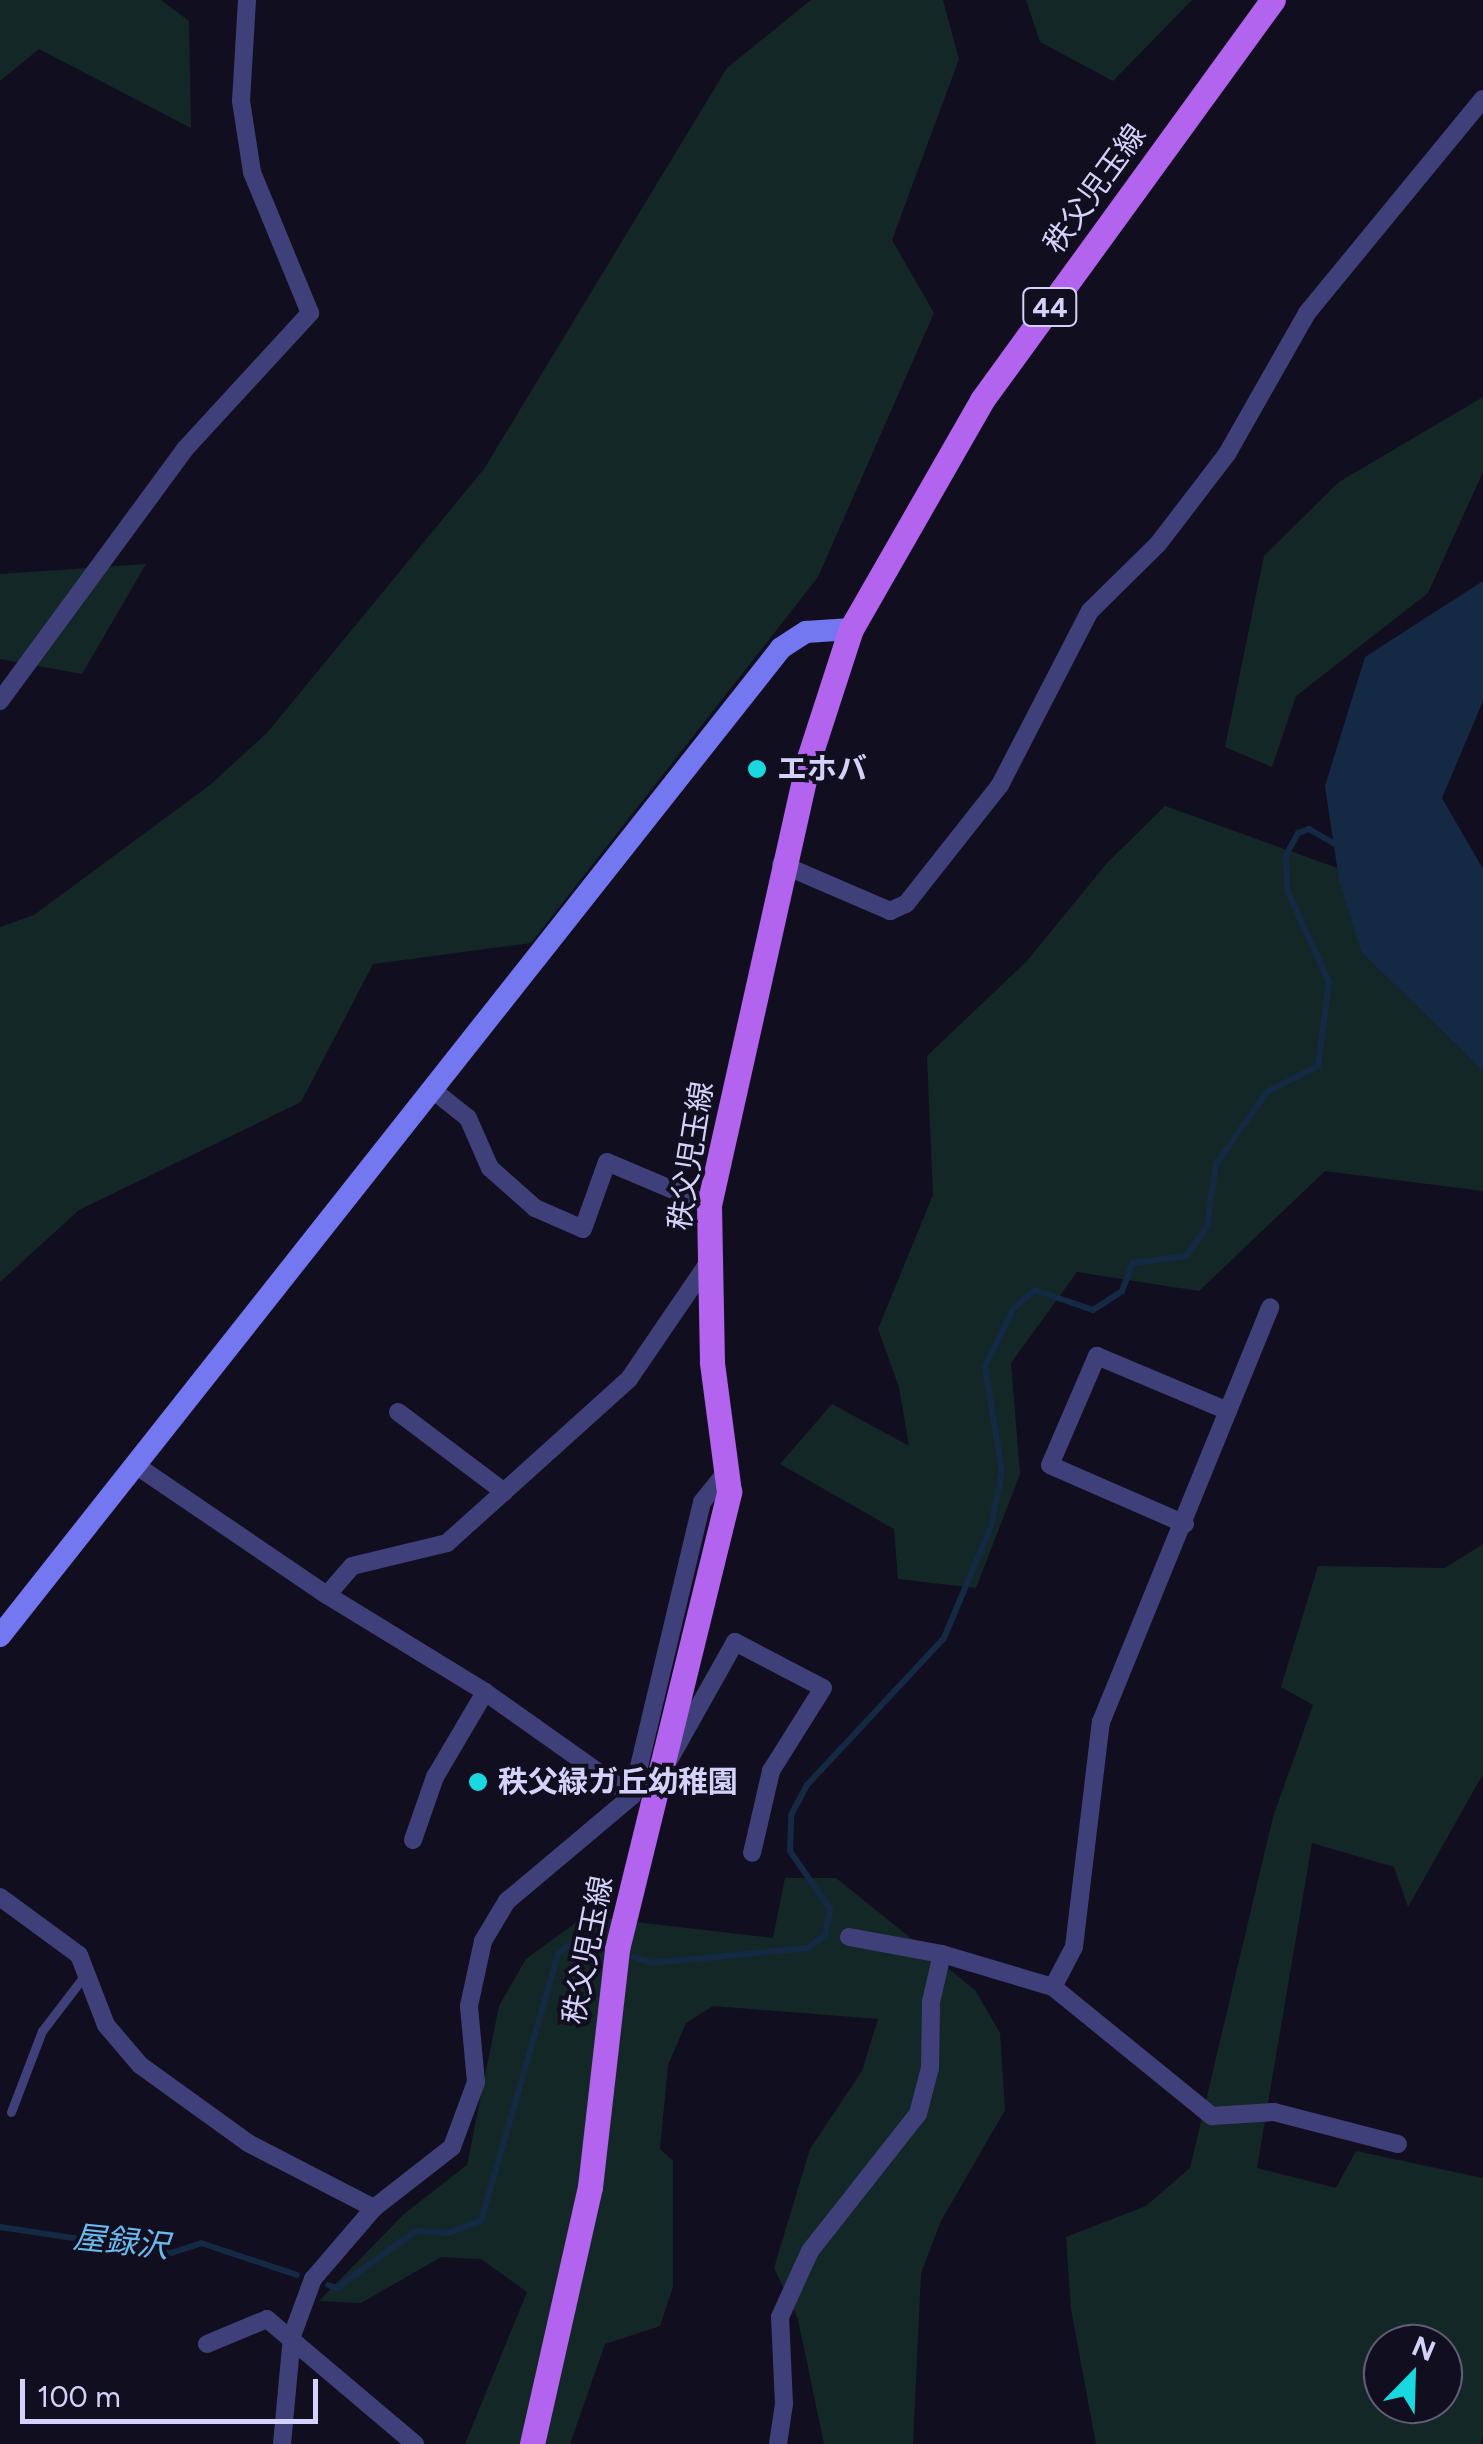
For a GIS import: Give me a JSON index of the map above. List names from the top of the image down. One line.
{"streets":{"main road":["秩父児玉線","44"]},"water":["屋録沢"],"places":["エホバ","秩父緑ガ丘幼稚園"],"scale_bar":"100 m","north":"top right"}
